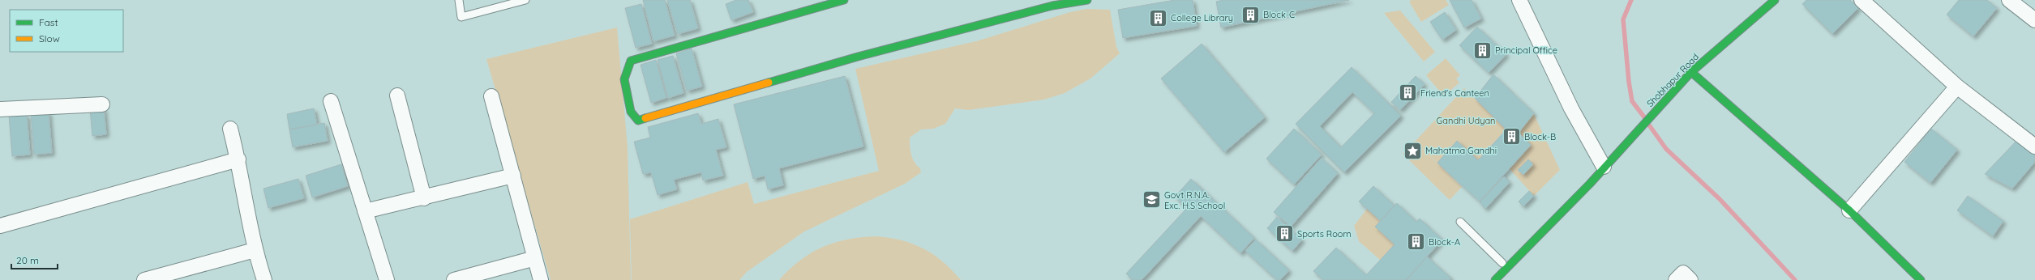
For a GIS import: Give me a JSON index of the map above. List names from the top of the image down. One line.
{"streets":{"street":["Shobhapur Road"]},"parks":["Gandhi Udyan"],"places":{"building":["Block-C","College Library","Principal Office","Friend's Canteen","Block-B","Sports Room","Block-A"],"place":["Mahatma Gandhi"],"school or university":["Govt R.N.A. Exc. H.S School"]},"legend":["Fast","Slow"],"scale_bar":"20 m"}
